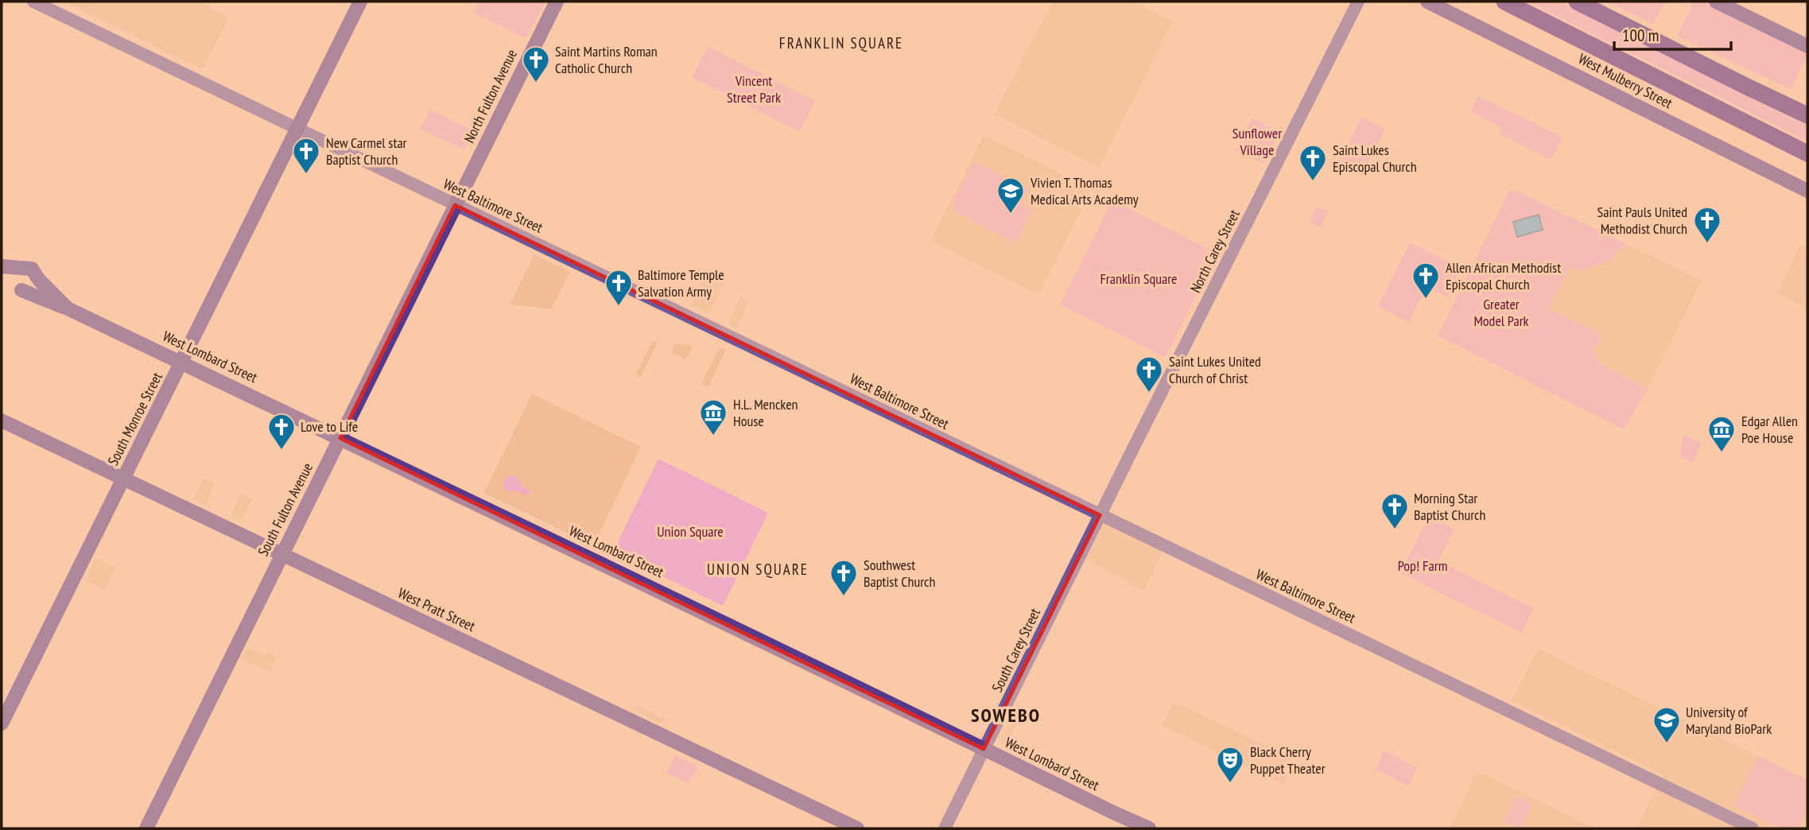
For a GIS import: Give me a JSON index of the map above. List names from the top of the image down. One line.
{"streets":{"main road":["West Mulberry Street","North Fulton Avenue","West Baltimore Street","North Carey Street","West Lombard Street","South Monroe Street","South Fulton Avenue","West Pratt Street","South Carey Street"]},"crossings":[["North Fulton Avenue","West Baltimore Street"],["North Fulton Avenue","South Fulton Avenue"],["West Baltimore Street","North Carey Street"],["West Baltimore Street","South Monroe Street"],["West Baltimore Street","South Fulton Avenue"],["West Baltimore Street","South Carey Street"],["North Carey Street","South Carey Street"],["West Lombard Street","South Monroe Street"],["West Lombard Street","South Fulton Avenue"],["West Lombard Street","South Carey Street"],["South Monroe Street","West Pratt Street"],["South Fulton Avenue","West Pratt Street"]],"districts":["FRANKLIN SQUARE","UNION SQUARE","SOWEBO"],"parks":["Vincent Street Park","Sunflower Village","Franklin Square","Greater Model Park","Union Square","Pop! Farm"],"places":{"church":["Saint Martins Roman Catholic Church","New Carmel star Baptist Church","Saint Lukes Episcopal Church","Saint Pauls United Methodist Church","Allen African Methodist Episcopal Church","Baltimore Temple Salvation Army","Saint Lukes United Church of Christ","Love to Life","Morning Star Baptist Church","Southwest Baptist Church"],"school or university":["Vivien T. Thomas Medical Arts Academy","University of Maryland BioPark"],"museum":["H.L. Mencken House","Edgar Allen Poe House"],"theatre":["Black Cherry Puppet Theater"]},"scale_bar":"100 m"}
